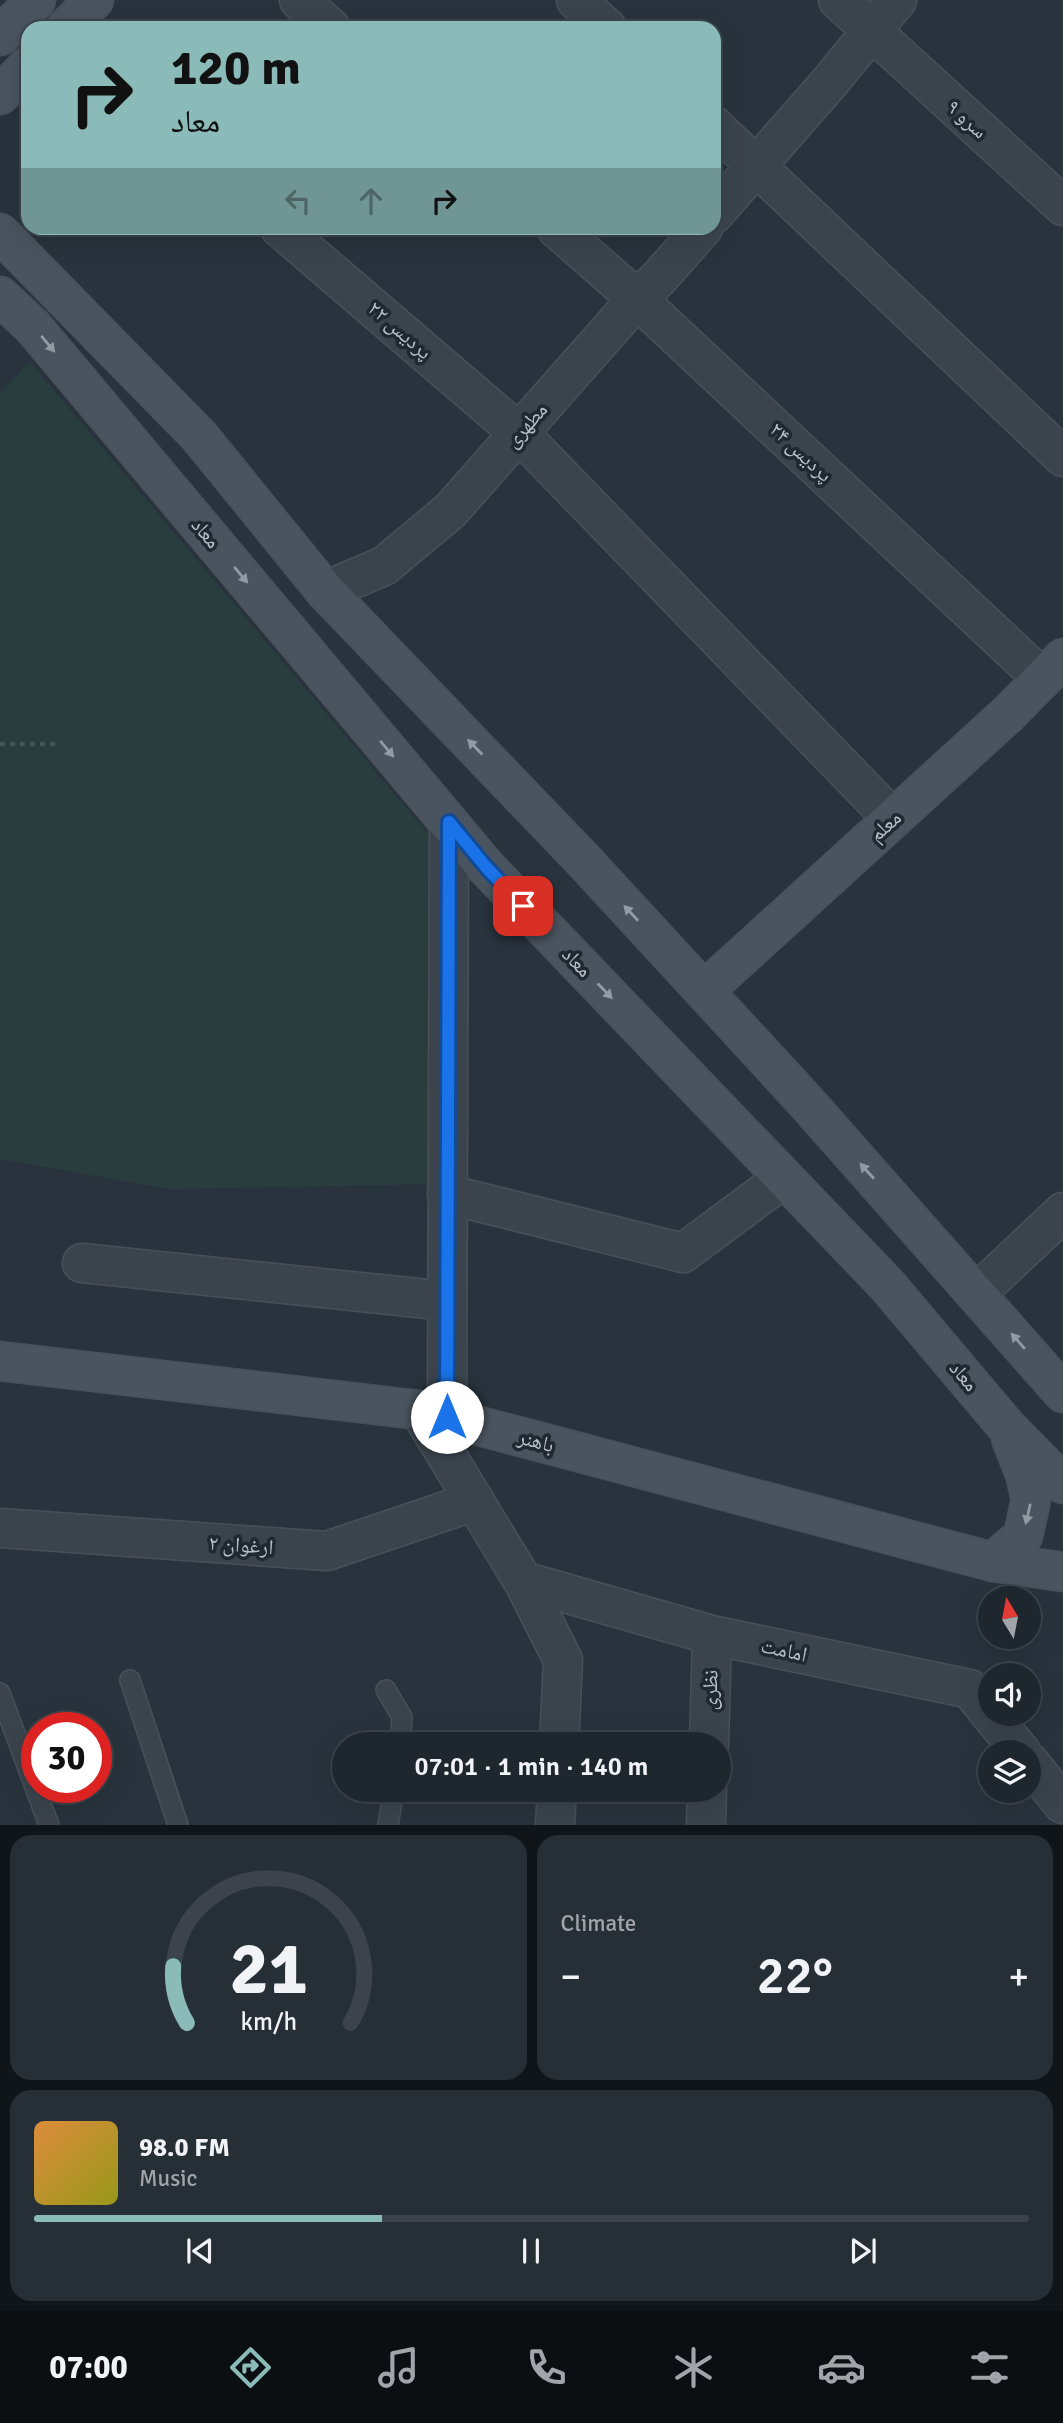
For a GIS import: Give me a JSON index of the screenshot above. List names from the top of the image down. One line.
{"streets":{"main road":["معاد","معلم","باهنر"],"street":["سرو ۹","پردیس ۲۲","مطهری","پردیس ۲۴","ارغوان ۲","امامت","نظری"]},"crossings":[["پردیس ۲۲","مطهری"],["پردیس ۲۲","معلم"],["مطهری","پردیس ۲۴"],["پردیس ۲۴","معلم"],["امامت","نظری"]],"north":"top","page":{"turn":["120 m","معاد"],"limit":"30","trip":"07:01 · 1 min · 140 m","tile":"Climate","heat":["−","22°","+"],"song":["98.0 FM","Music"],"tabs":"07:00","gauge":["21","km/h"]}}
